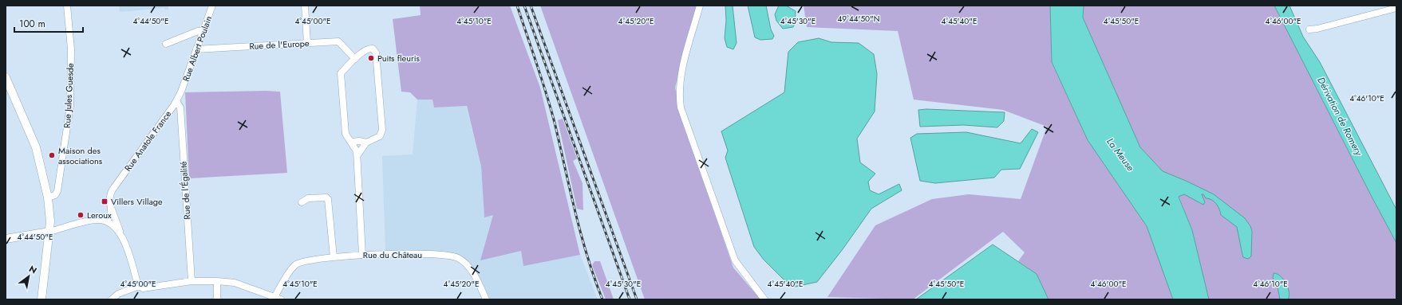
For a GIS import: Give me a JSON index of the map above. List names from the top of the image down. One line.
{"streets":{"street":["Rue de l'Europe","Rue Albert Poulain","Rue Jules Guesde","Rue Anatole France","Rue de l'Égalité","Rue du Château"]},"crossings":[["Rue de l'Europe","Rue Albert Poulain"],["Rue Albert Poulain","Rue Anatole France"],["Rue Anatole France","Rue de l'Égalité"]],"water":["Dérivation de Romery","La Meuse"],"places":{"other":["Puits fleuris","Maison des associations","Leroux"],"transit":["Villers Village"]},"scale_bar":"100 m","north":"top right","coordinates":["49°44'50\"N","4°44'50\"E","4°45'00\"E","4°45'10\"E","4°45'20\"E","4°45'30\"E","4°45'40\"E","4°45'50\"E","4°46'00\"E","4°46'10\"E"]}
